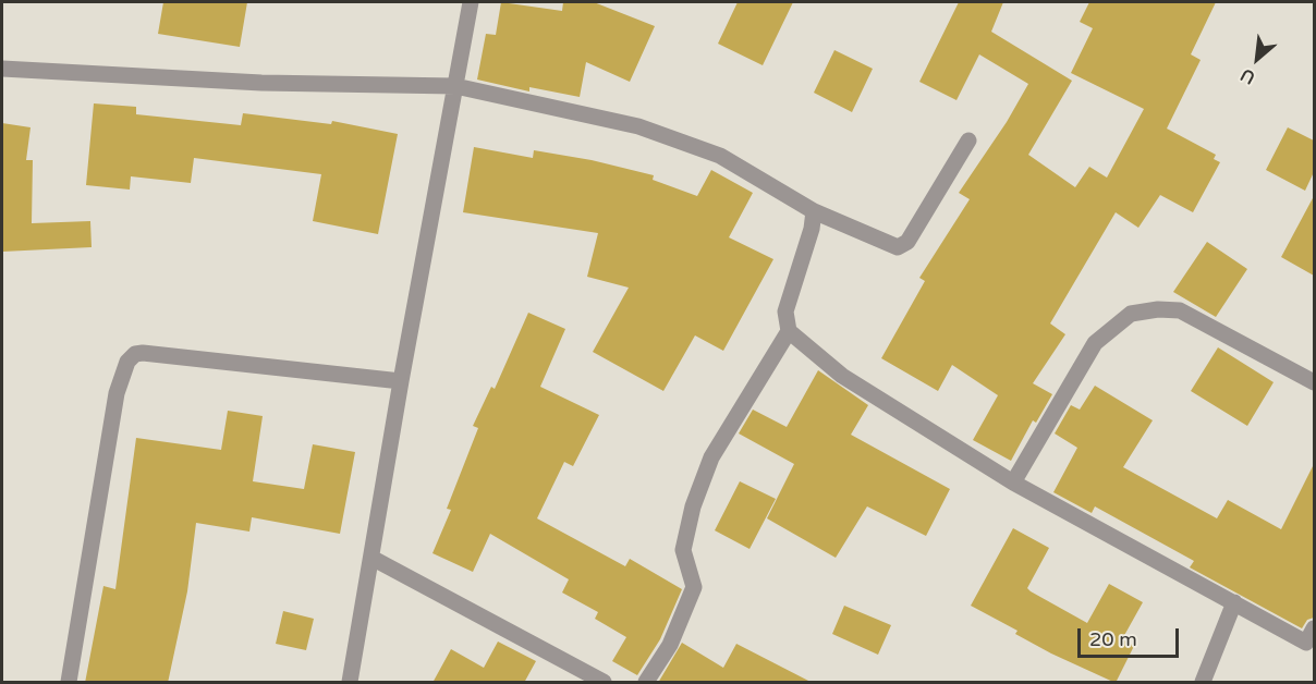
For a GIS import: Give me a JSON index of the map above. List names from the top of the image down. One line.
{"scale_bar":"20 m","north":"bottom left"}
